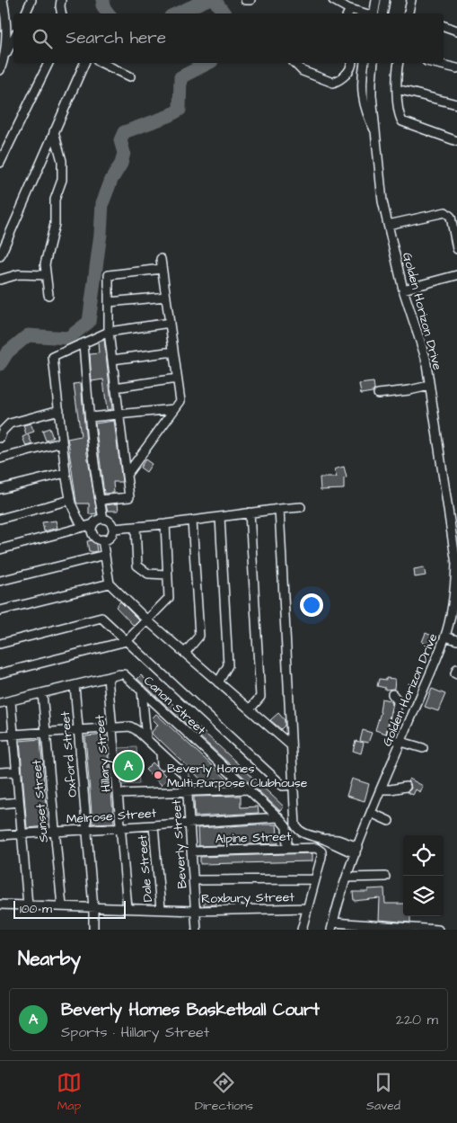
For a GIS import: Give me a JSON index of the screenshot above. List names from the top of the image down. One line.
{"streets":{"street":["Golden Horizon Drive","Canon Street","Hillary Street","Oxford Street","Sunset Street","Melrose Street","Alpine Street","Beverly Street","Dale Street","Roxbury Street"]},"crossings":[["Canon Street","Hillary Street"],["Canon Street","Oxford Street"],["Canon Street","Sunset Street"],["Canon Street","Melrose Street"],["Canon Street","Alpine Street"],["Hillary Street","Melrose Street"],["Hillary Street","Beverly Street"],["Hillary Street","Roxbury Street"],["Oxford Street","Melrose Street"],["Oxford Street","Beverly Street"],["Oxford Street","Roxbury Street"],["Sunset Street","Melrose Street"],["Sunset Street","Beverly Street"],["Sunset Street","Roxbury Street"],["Melrose Street","Beverly Street"],["Melrose Street","Dale Street"],["Alpine Street","Beverly Street"],["Beverly Street","Roxbury Street"],["Dale Street","Roxbury Street"]],"places":["Beverly Homes Multi-Purpose Clubhouse"],"scale_bar":"100 m","page":{"search":"Search here","pins":"A","scale":"100 m","heading":"Nearby","list":[{"mark":"A","name":"Beverly Homes Basketball Court","note":"Sports · Hillary Street","value":"220 m"}],"nav":["Map","Directions","Saved"]}}
